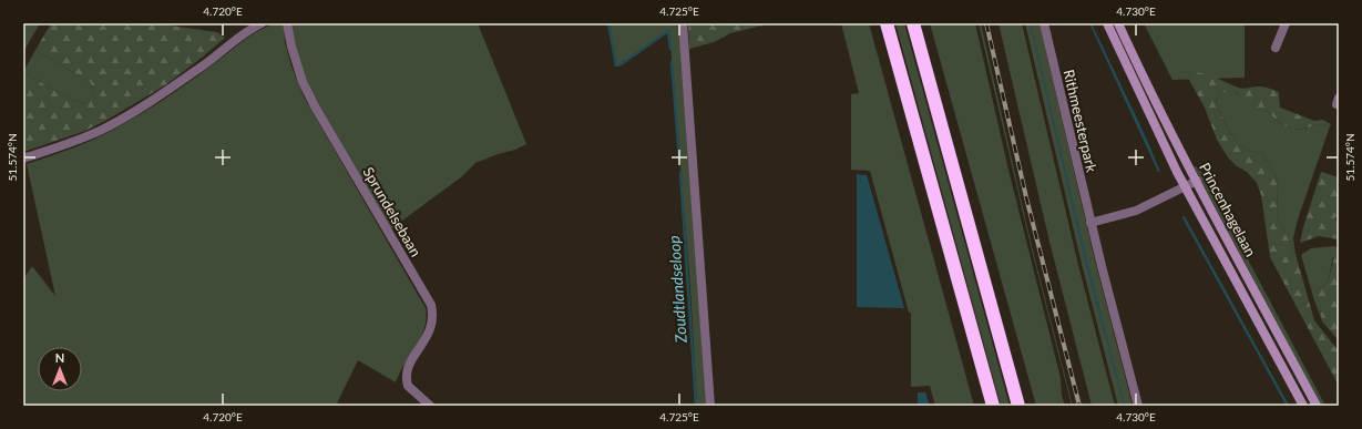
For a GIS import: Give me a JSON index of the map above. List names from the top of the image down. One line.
{"streets":{"main road":["Princenhagelaan"],"street":["Rithmeesterpark","Sprundelsebaan"]},"water":["Zoudtlandseloop"],"north":"top","coordinates":["4.720°E","4.725°E","4.730°E","51.574°N"]}
